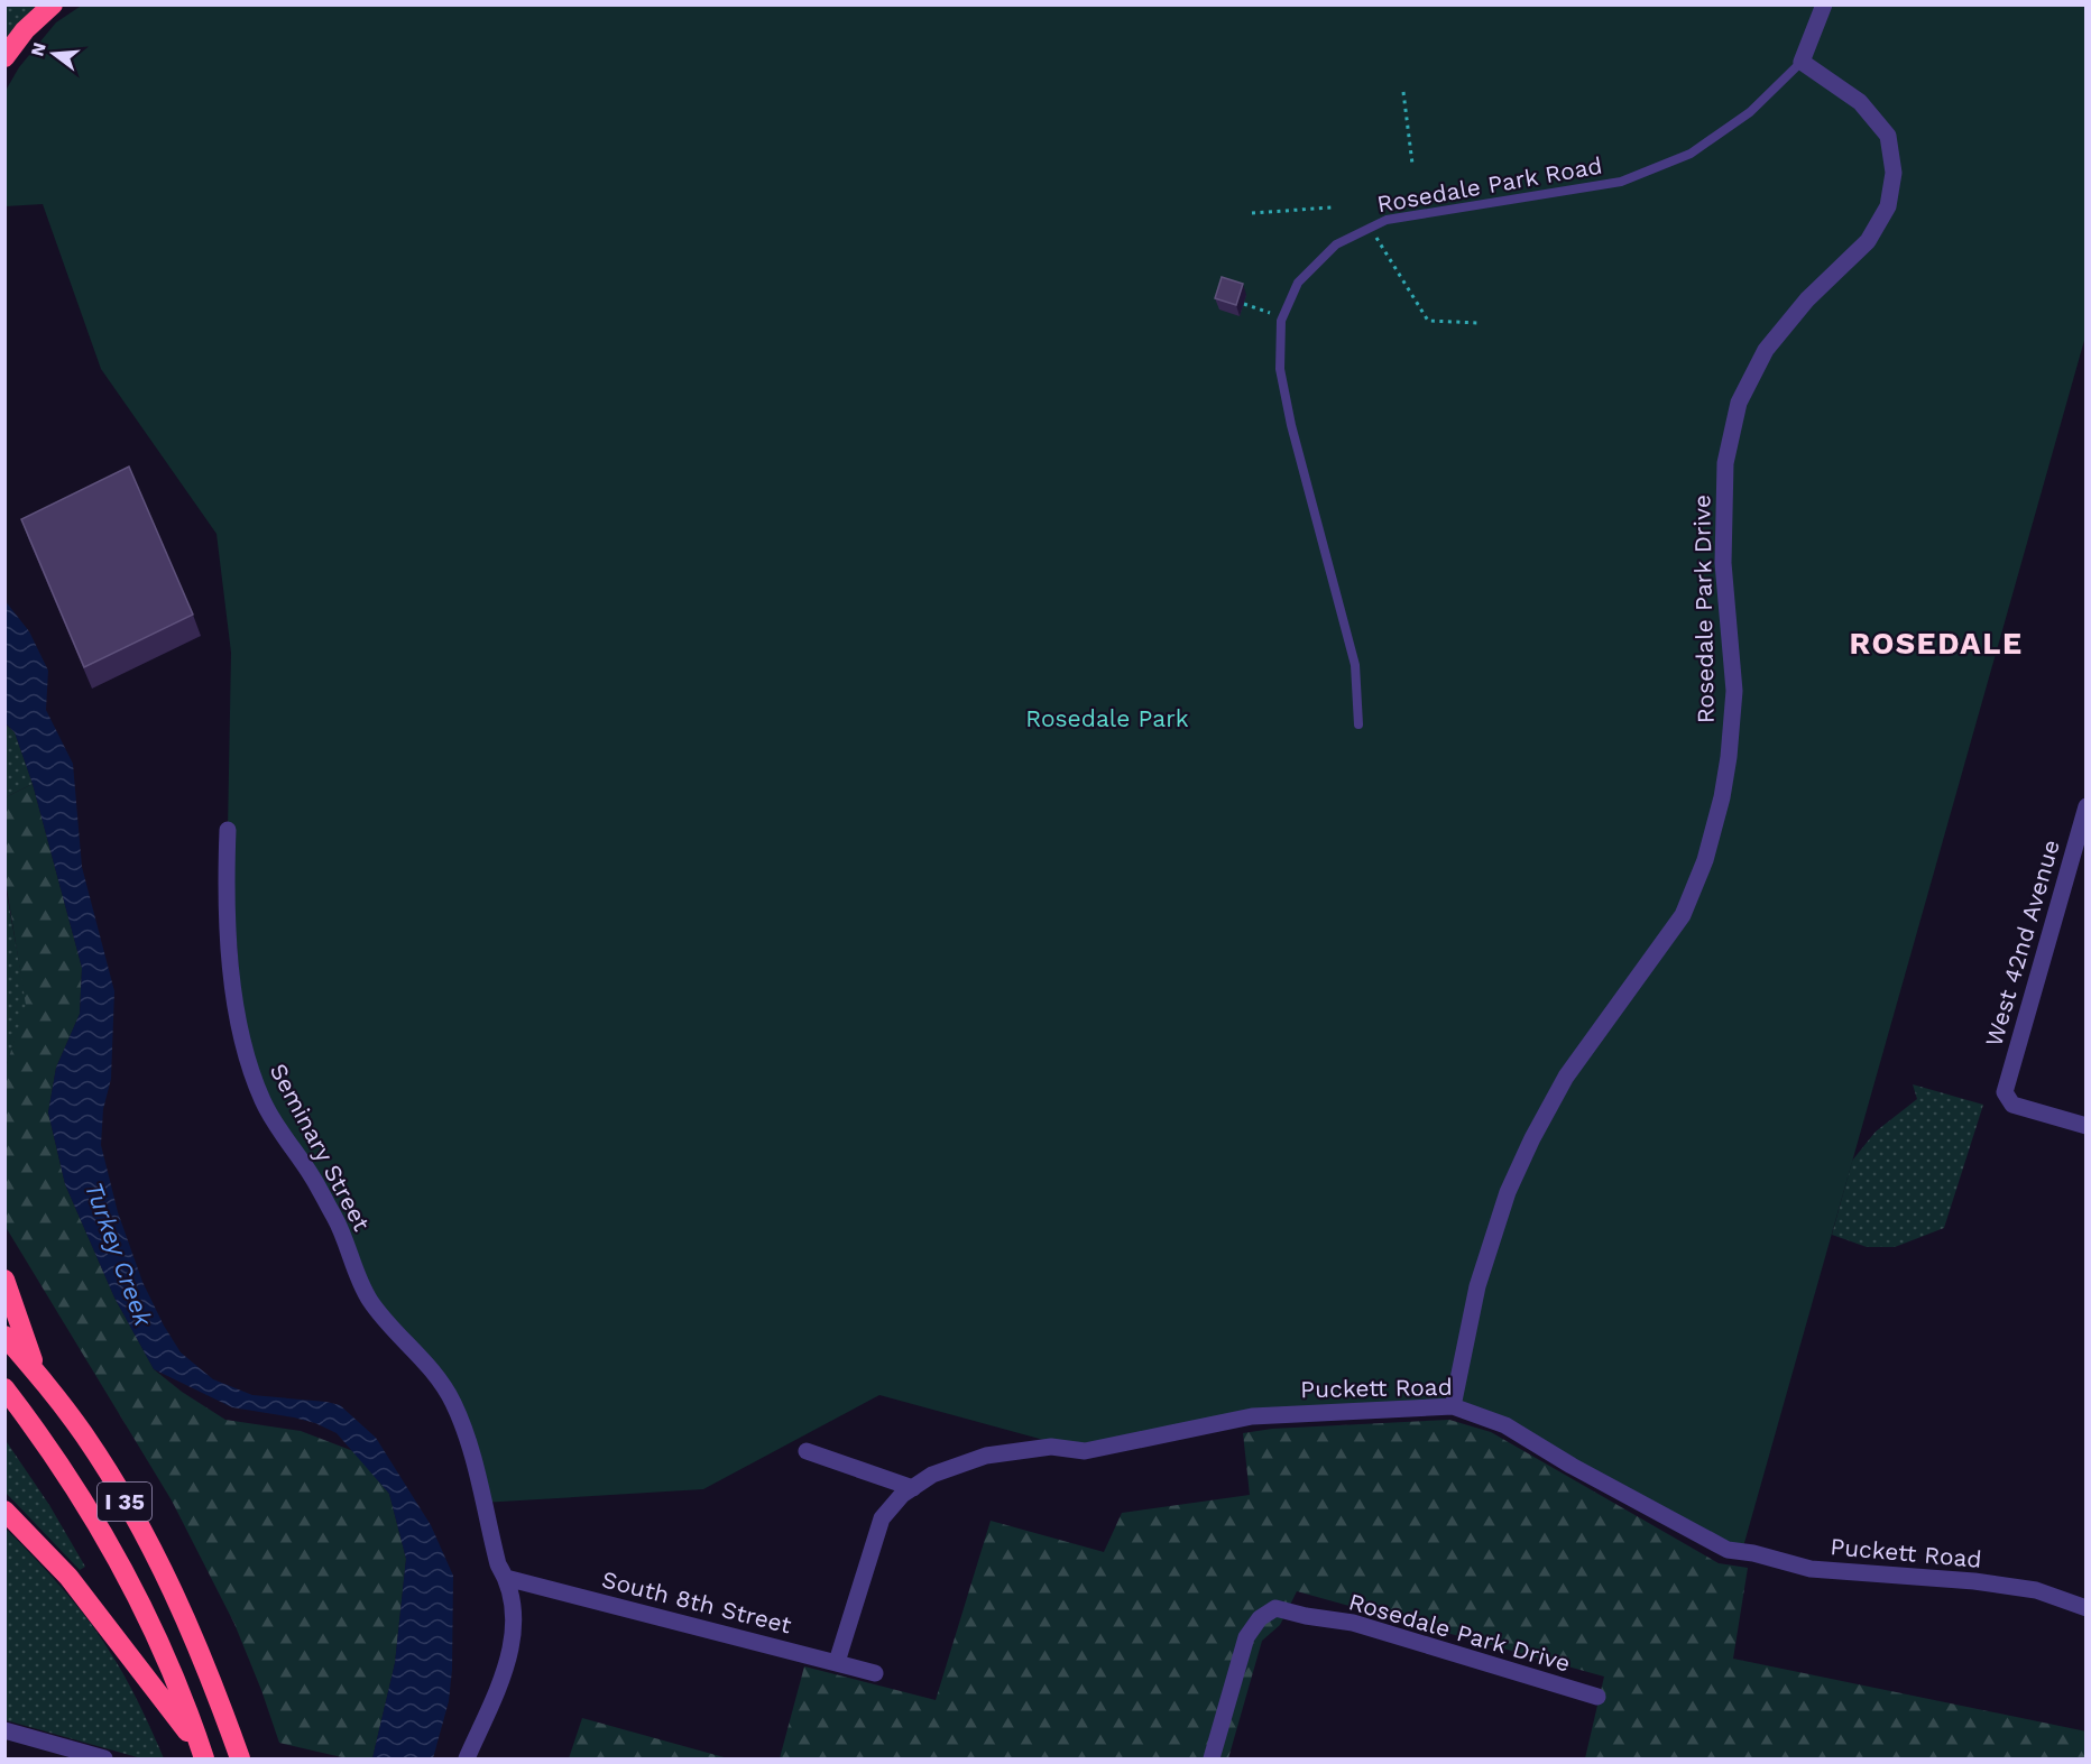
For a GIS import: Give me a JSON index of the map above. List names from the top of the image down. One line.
{"streets":{"highway":["I 35"],"street":["Rosedale Park Drive","West 42nd Avenue","Seminary Street","Puckett Road","South 8th Street"],"lane":["Rosedale Park Road"]},"crossings":[["Rosedale Park Road","Rosedale Park Drive"],["Rosedale Park Drive","Puckett Road"],["Seminary Street","South 8th Street"],["Puckett Road","South 8th Street"]],"districts":["ROSEDALE"],"water":["Turkey Creek"],"parks":["Rosedale Park"],"north":"left"}
